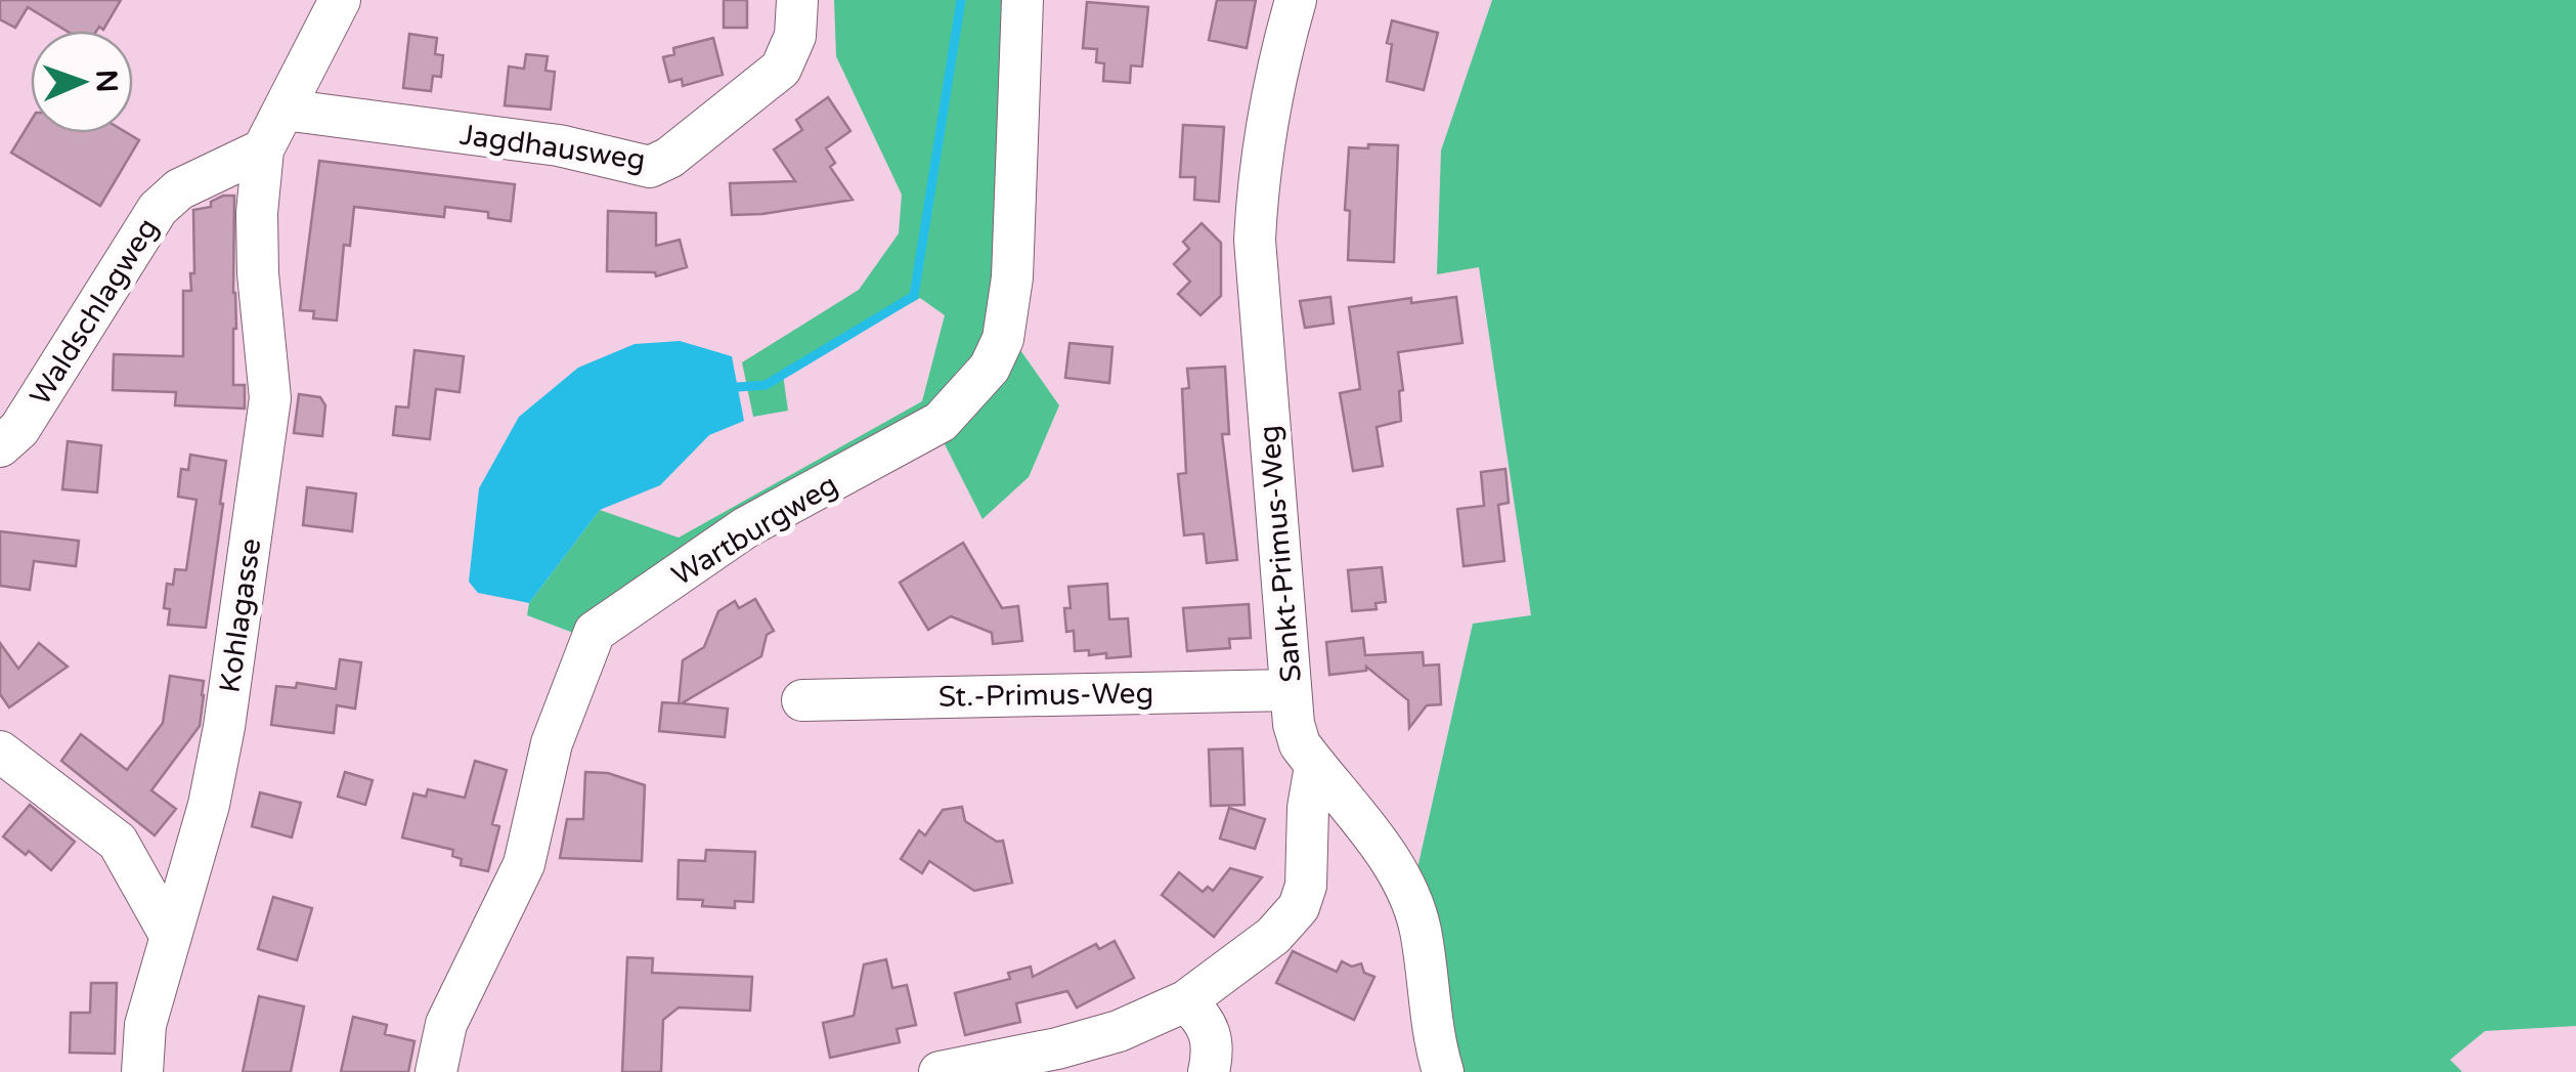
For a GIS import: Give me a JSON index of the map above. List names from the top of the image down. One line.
{"streets":{"street":["Jagdhausweg","Waldschlagweg","Wartburgweg","Sankt-Primus-Weg","Kohlagasse","St.-Primus-Weg"]},"crossings":[["Waldschlagweg","Kohlagasse"],["Sankt-Primus-Weg","St.-Primus-Weg"]],"north":"right"}
